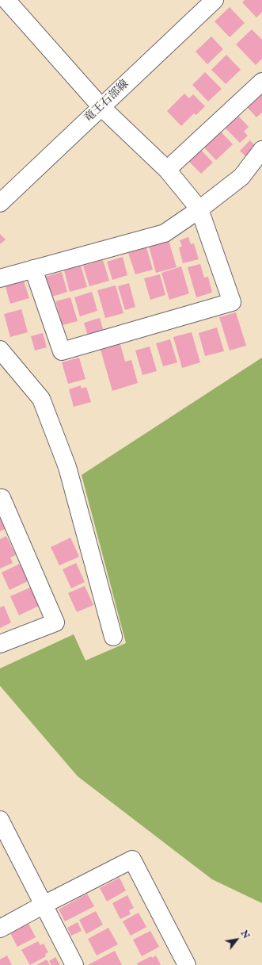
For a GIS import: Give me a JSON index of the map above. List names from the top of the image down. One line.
{"streets":{"street":["竜王石部線"]},"north":"top right"}
